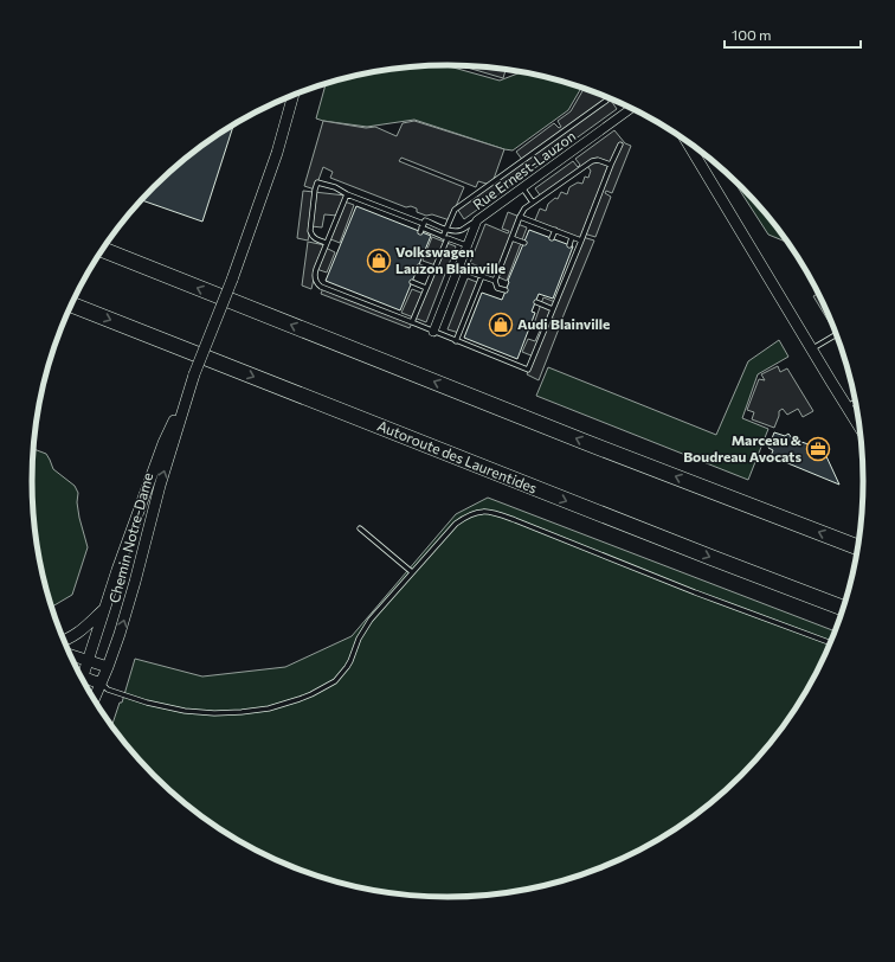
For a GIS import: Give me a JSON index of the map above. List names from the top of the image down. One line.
{"streets":{"highway":["Autoroute des Laurentides"],"street":["Rue Ernest-Lauzon","Chemin Notre-Dame"]},"places":{"shop":["Volkswagen Lauzon Blainville","Audi Blainville"],"office":["Marceau & Boudreau Avocats"]},"scale_bar":"100 m"}
